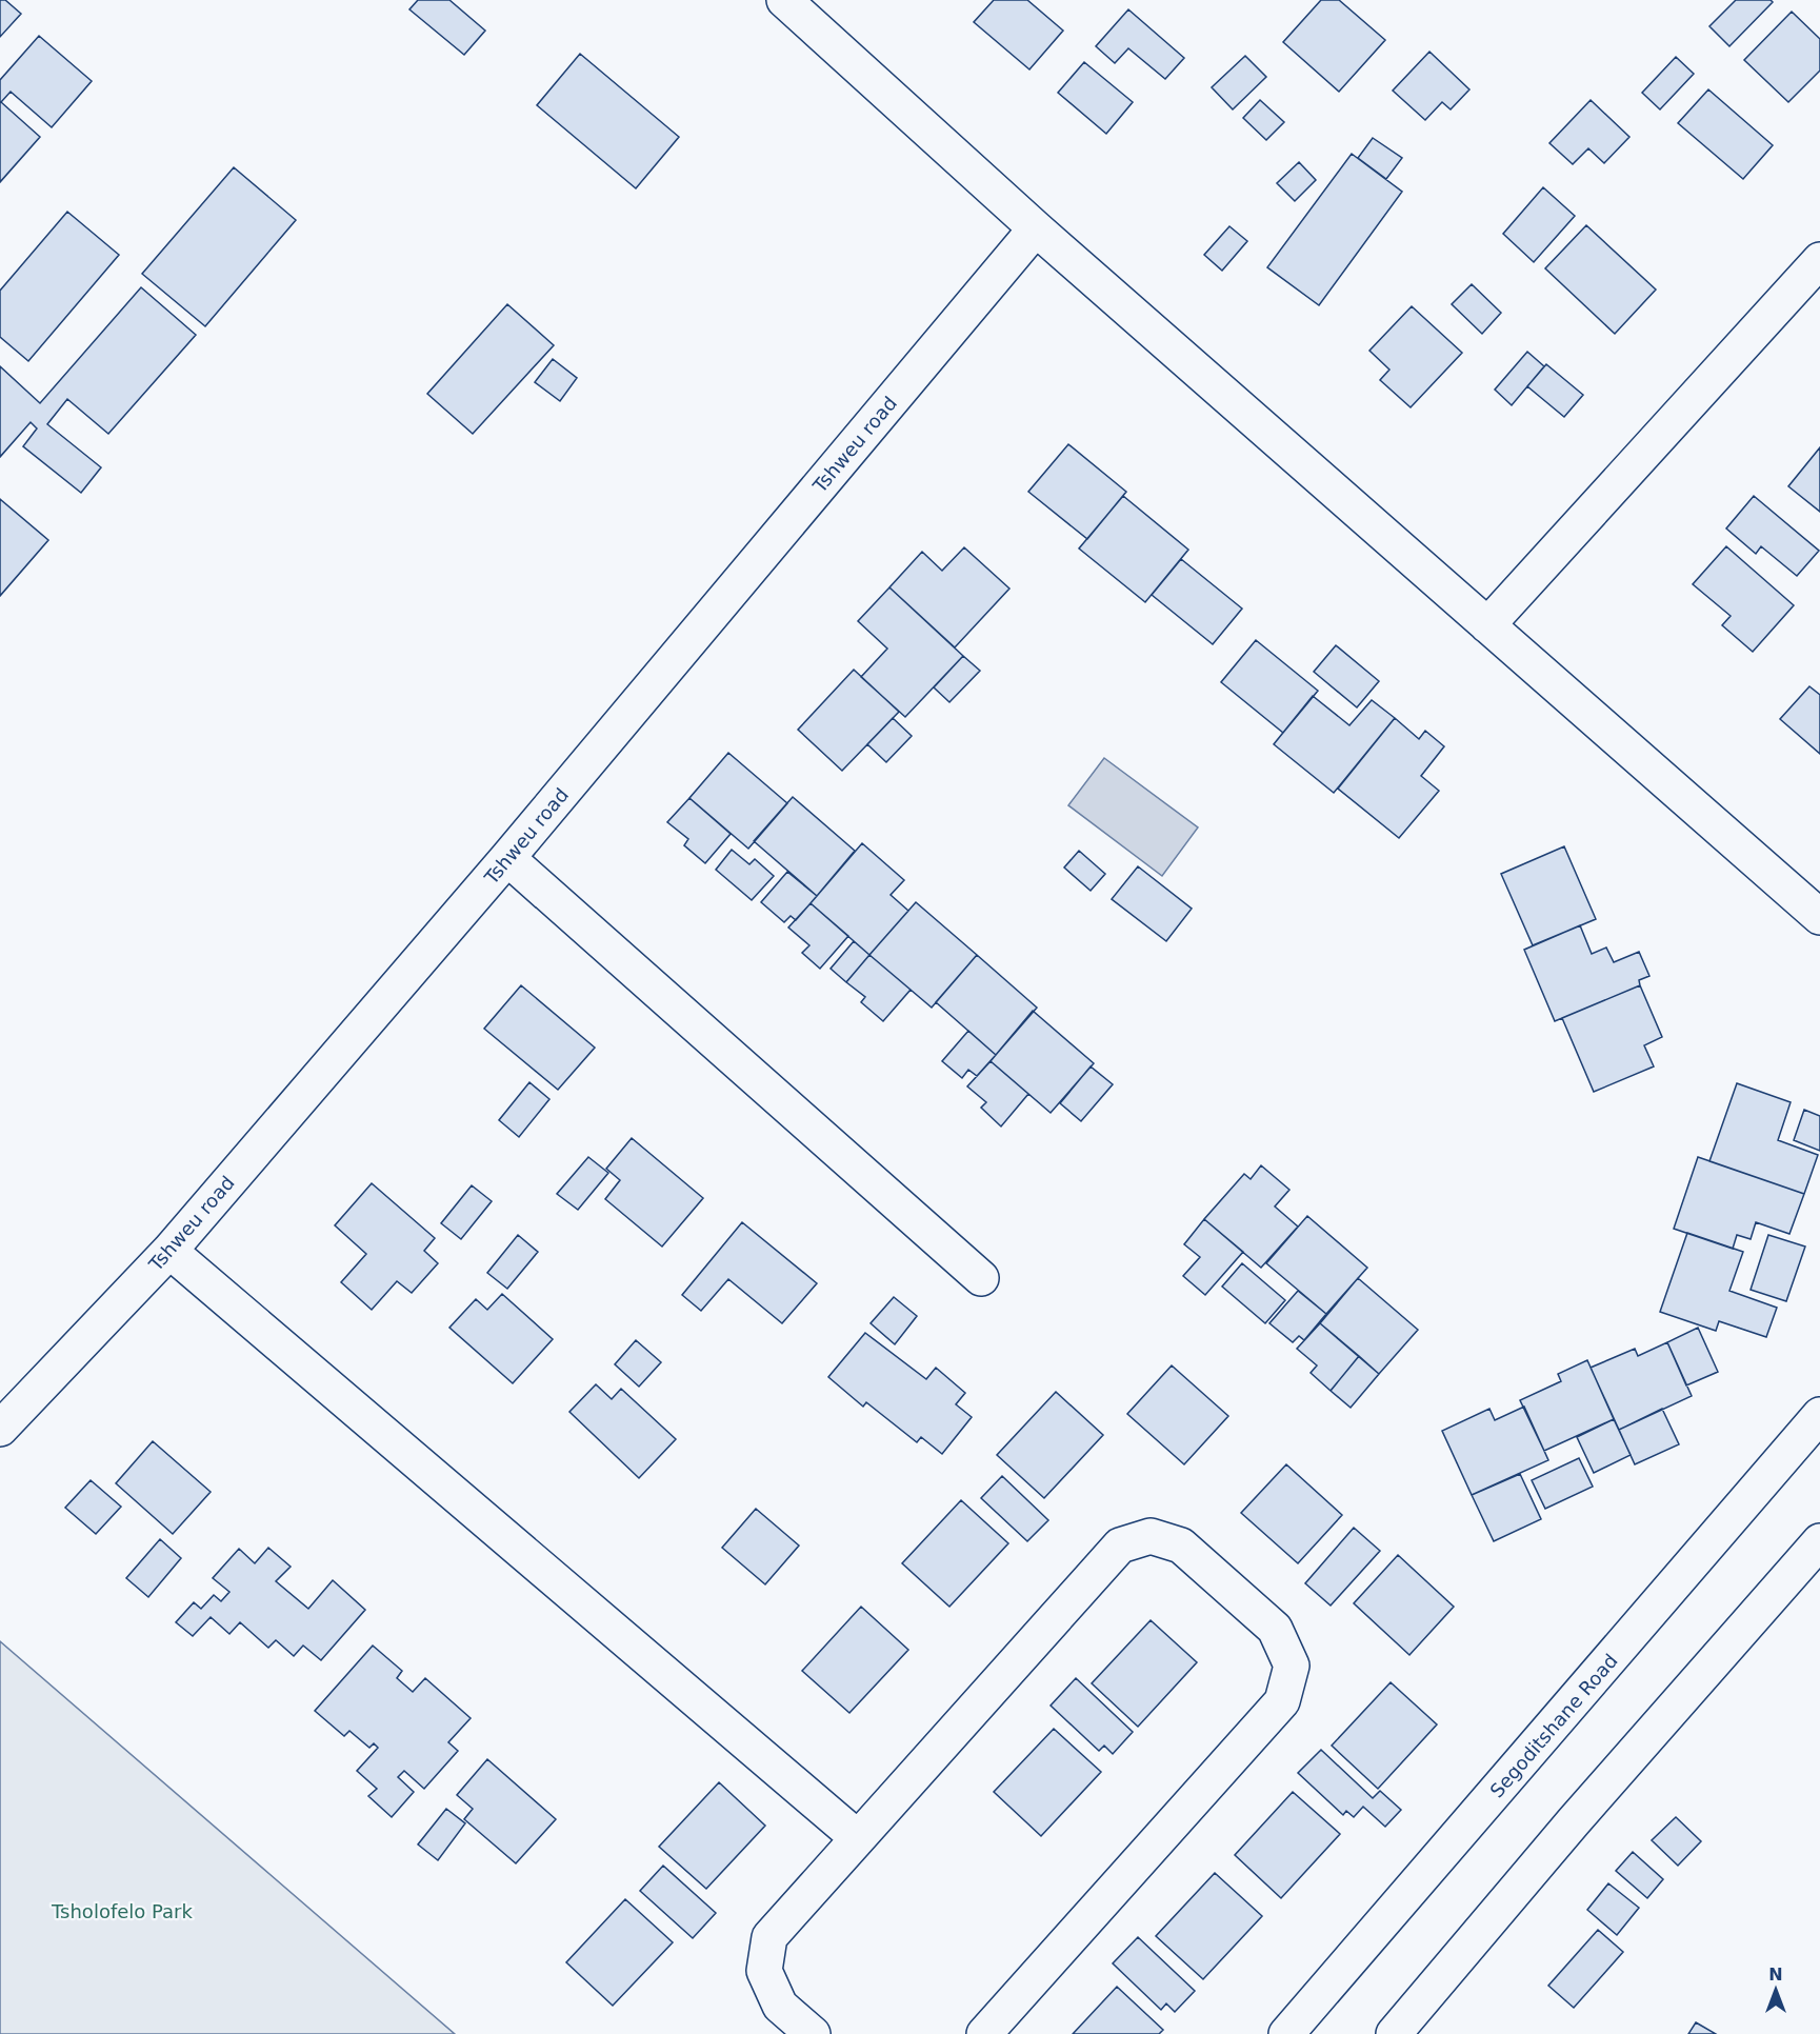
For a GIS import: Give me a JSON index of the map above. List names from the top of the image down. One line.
{"streets":{"street":["Tshweu road","Segoditshane Road"]},"parks":["Tsholofelo Park"],"north":"top"}
